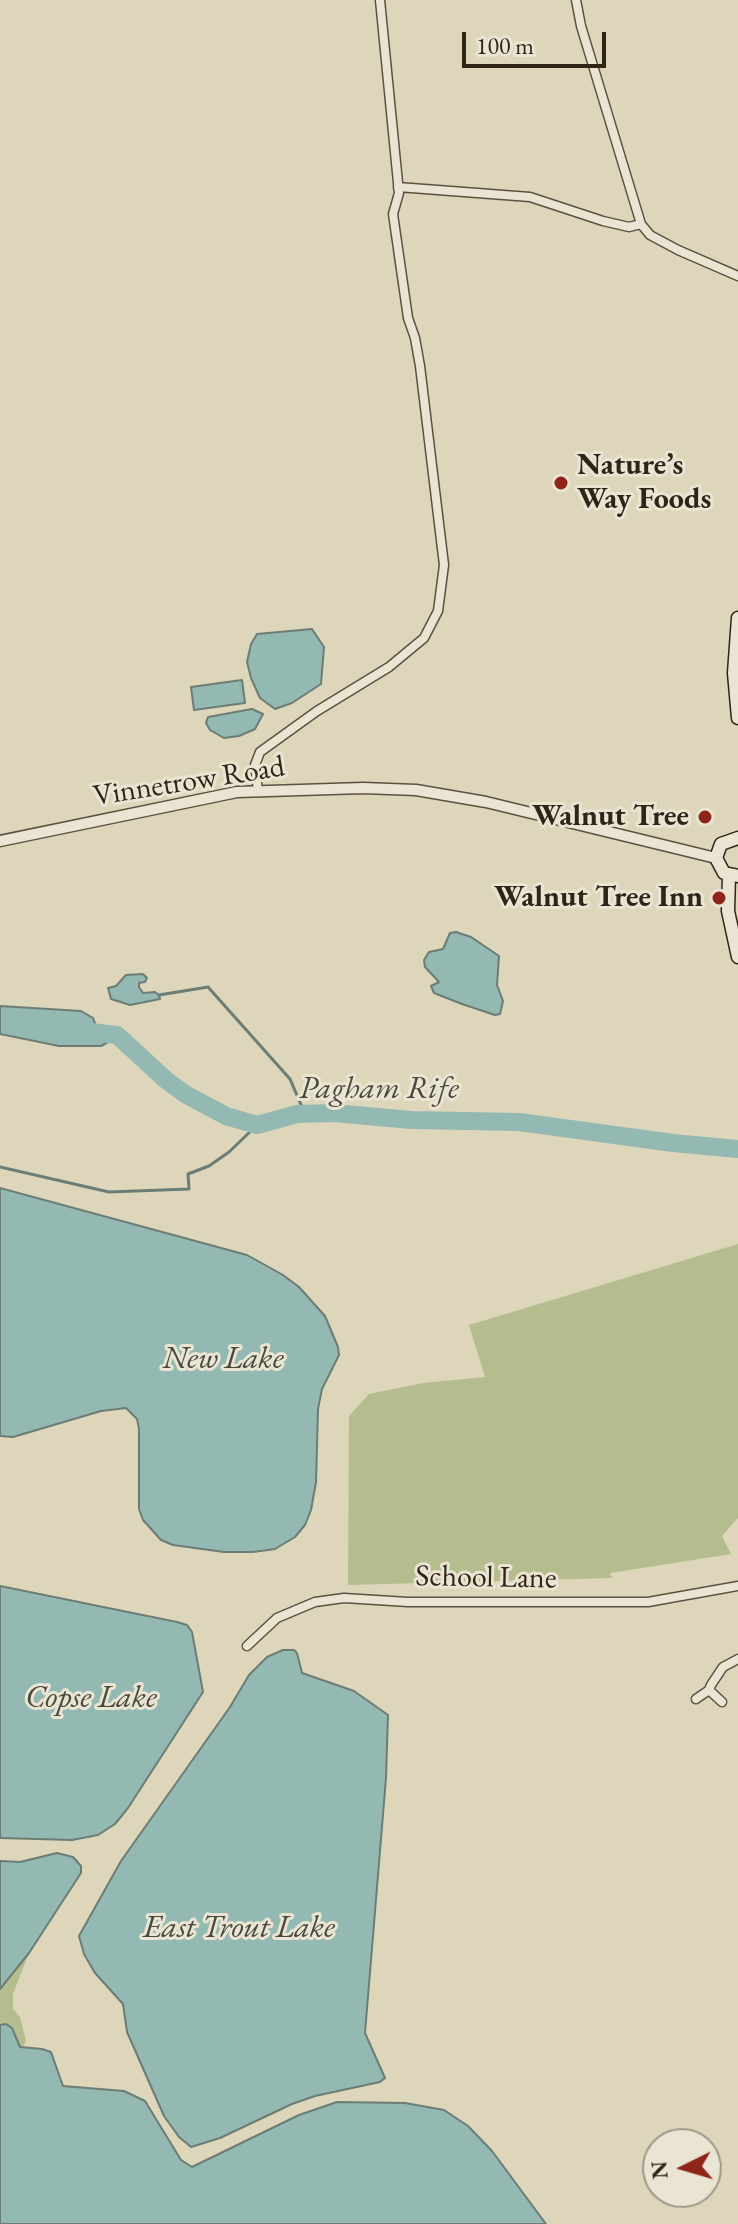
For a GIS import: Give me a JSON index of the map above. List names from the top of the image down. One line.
{"streets":{"street":["Vinnetrow Road","School Lane"]},"water":["Pagham Rife","New Lake","Copse Lake","East Trout Lake"],"places":["Nature’s Way Foods","Walnut Tree","Walnut Tree Inn"],"scale_bar":"100 m","north":"left"}
